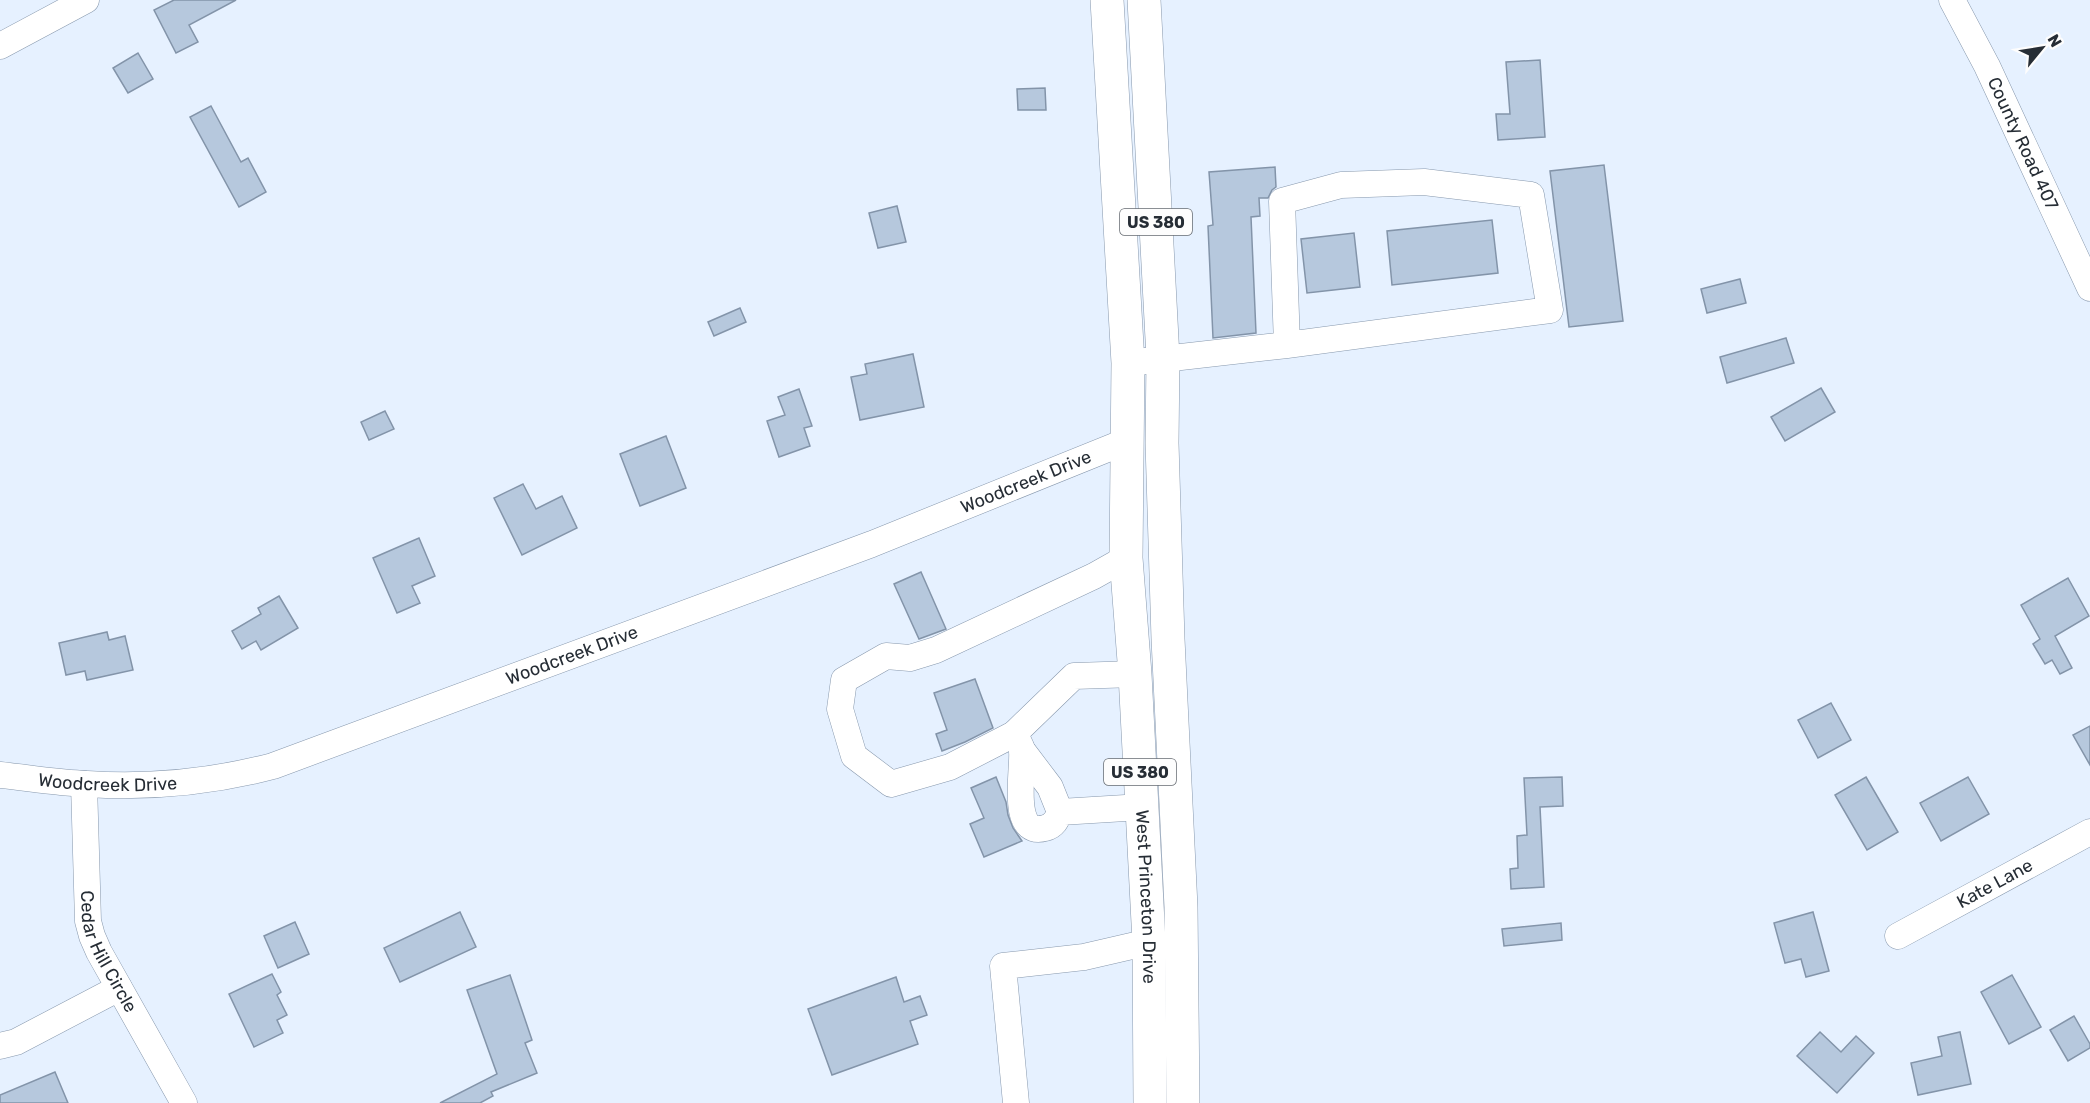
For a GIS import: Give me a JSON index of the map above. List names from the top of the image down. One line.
{"streets":{"highway":["US 380","West Princeton Drive"],"street":["County Road 407","Woodcreek Drive","Kate Lane","Cedar Hill Circle"]},"crossings":[["US 380","Woodcreek Drive"],["US 380","West Princeton Drive"],["Woodcreek Drive","West Princeton Drive"],["Woodcreek Drive","Cedar Hill Circle"]],"north":"top right"}
